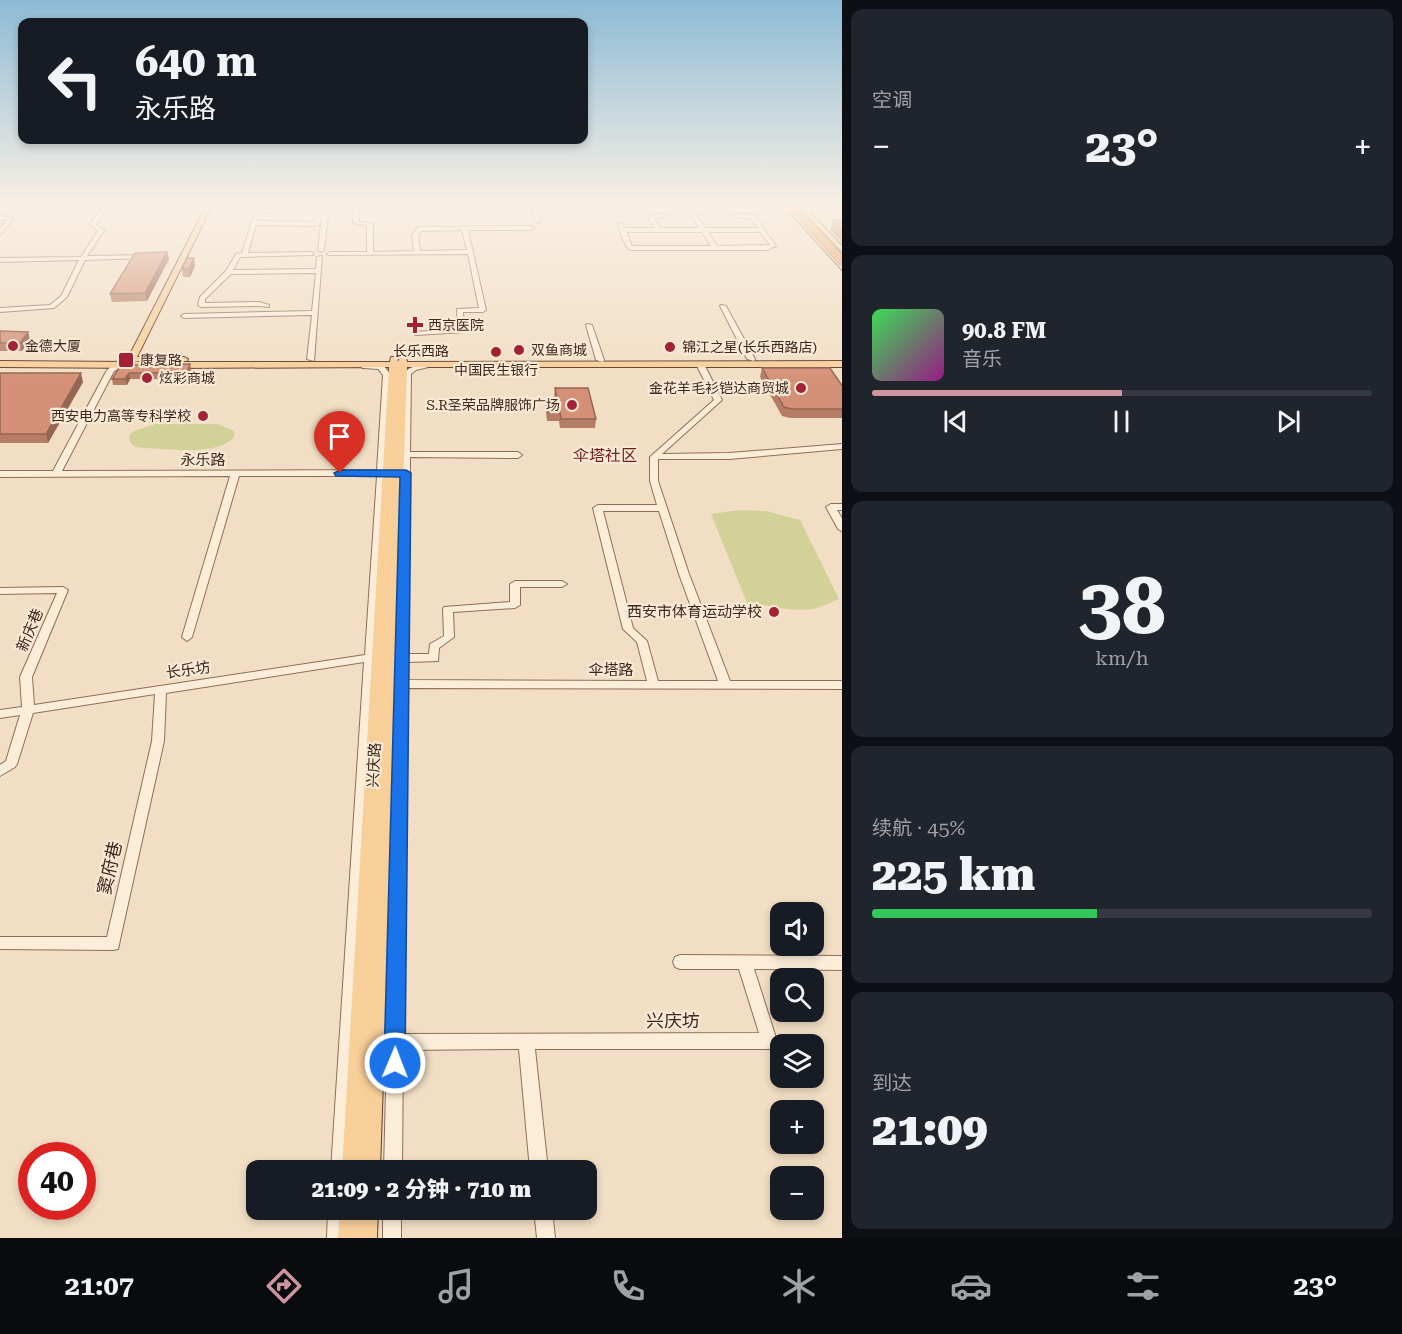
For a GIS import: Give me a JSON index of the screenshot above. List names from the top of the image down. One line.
{"streets":{"main road":["长乐西路","兴庆路"],"street":["永乐路","新庆巷","长乐坊","伞塔路","窦府巷","兴庆坊"]},"crossings":[["长乐西路","兴庆路"],["永乐路","兴庆路"],["新庆巷","长乐坊"],["长乐坊","兴庆路"],["长乐坊","窦府巷"],["伞塔路","兴庆路"]],"districts":["伞塔社区"],"places":{"health":["西京医院"],"other":["金德大厦","锦江之星(长乐西路店)","双鱼商城","中国民生银行","炫彩商城","金花羊毛衫铠达商贸城","S.R圣荣品牌服饰广场","西安电力高等专科学校","西安市体育运动学校"],"transit":["康复路"]},"page":{"tile":["空调",["38","km/h"],["续航 · 45%","225 km"],["到达","21:09"]],"turn":["640 m","永乐路"],"heat":["−","23°","+"],"song":["90.8 FM","音乐"],"map_buttons":["+","−"],"limit":"40","trip":"21:09 · 2 分钟 · 710 m","tabs":["21:07","23°"]}}
